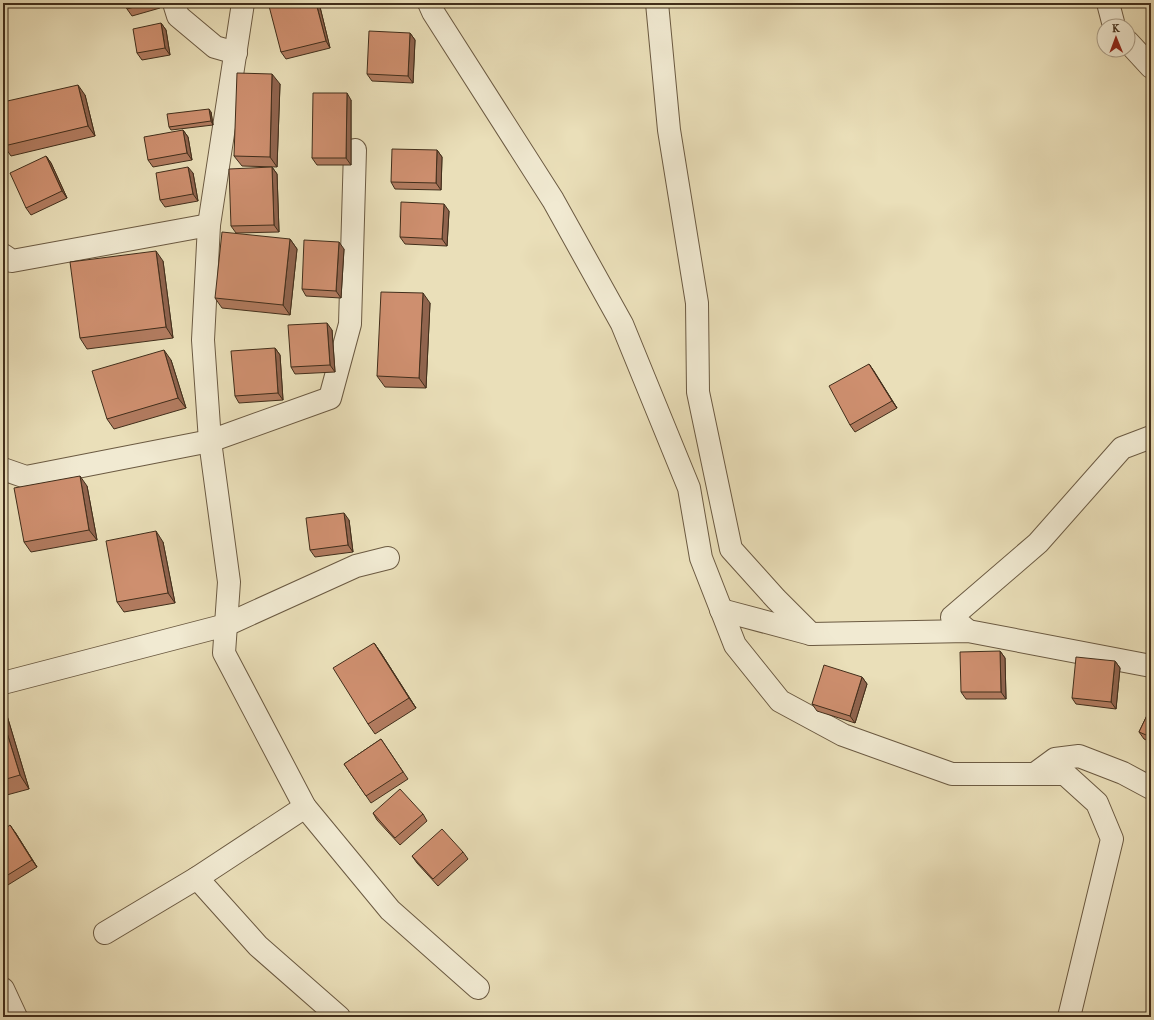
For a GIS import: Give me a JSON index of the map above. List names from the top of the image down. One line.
{"north":"top"}
